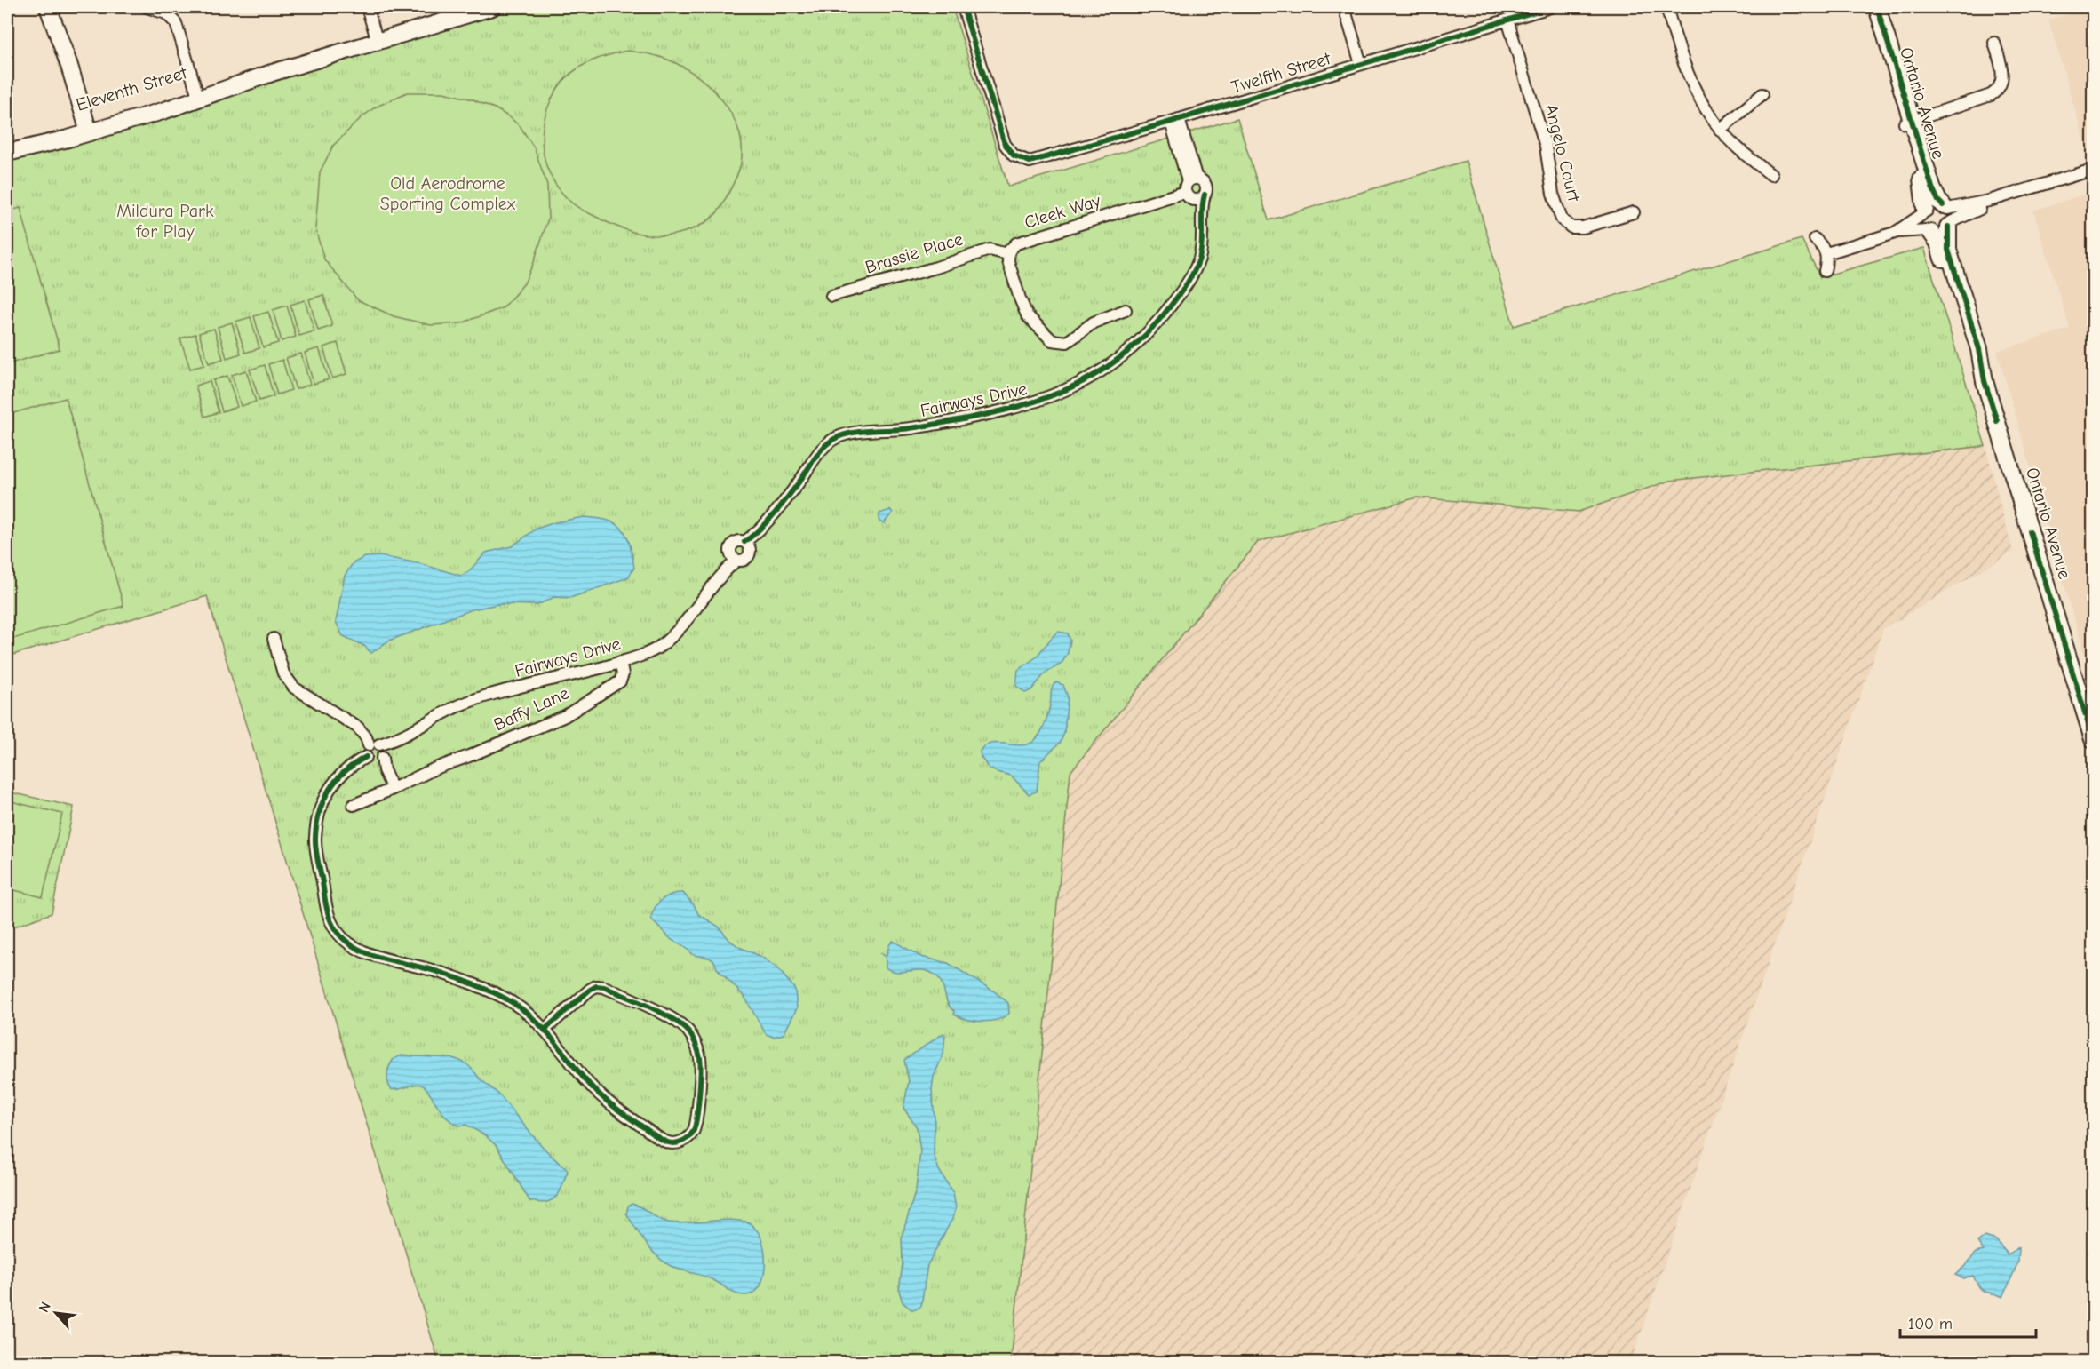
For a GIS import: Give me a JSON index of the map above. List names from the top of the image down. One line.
{"streets":{"street":["Twelfth Street","Eleventh Street","Ontario Avenue","Angelo Court","Cleek Way","Brassie Place","Fairways Drive","Baffy Lane"]},"crossings":[["Twelfth Street","Angelo Court"],["Cleek Way","Brassie Place"],["Cleek Way","Fairways Drive"],["Fairways Drive","Baffy Lane"]],"parks":["Old Aerodrome Sporting Complex","Mildura Park for Play"],"scale_bar":"100 m","north":"top left"}
